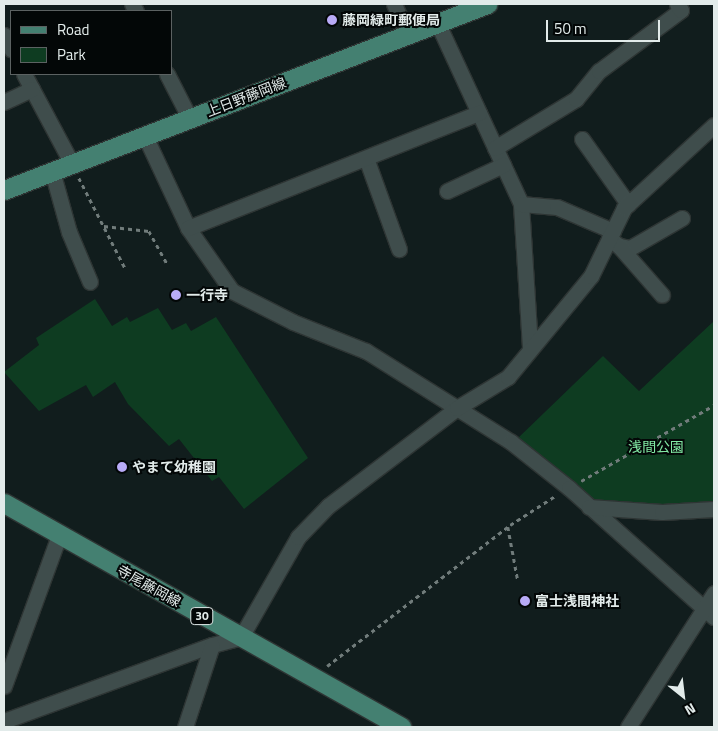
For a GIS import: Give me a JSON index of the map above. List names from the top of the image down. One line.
{"streets":{"main road":["上日野藤岡線","寺尾藤岡線","30"]},"parks":["浅間公園"],"places":["藤岡緑町郵便局","一行寺","やまて幼稚園","富士浅間神社"],"legend":["Road","Park"],"scale_bar":"50 m","north":"bottom right"}
